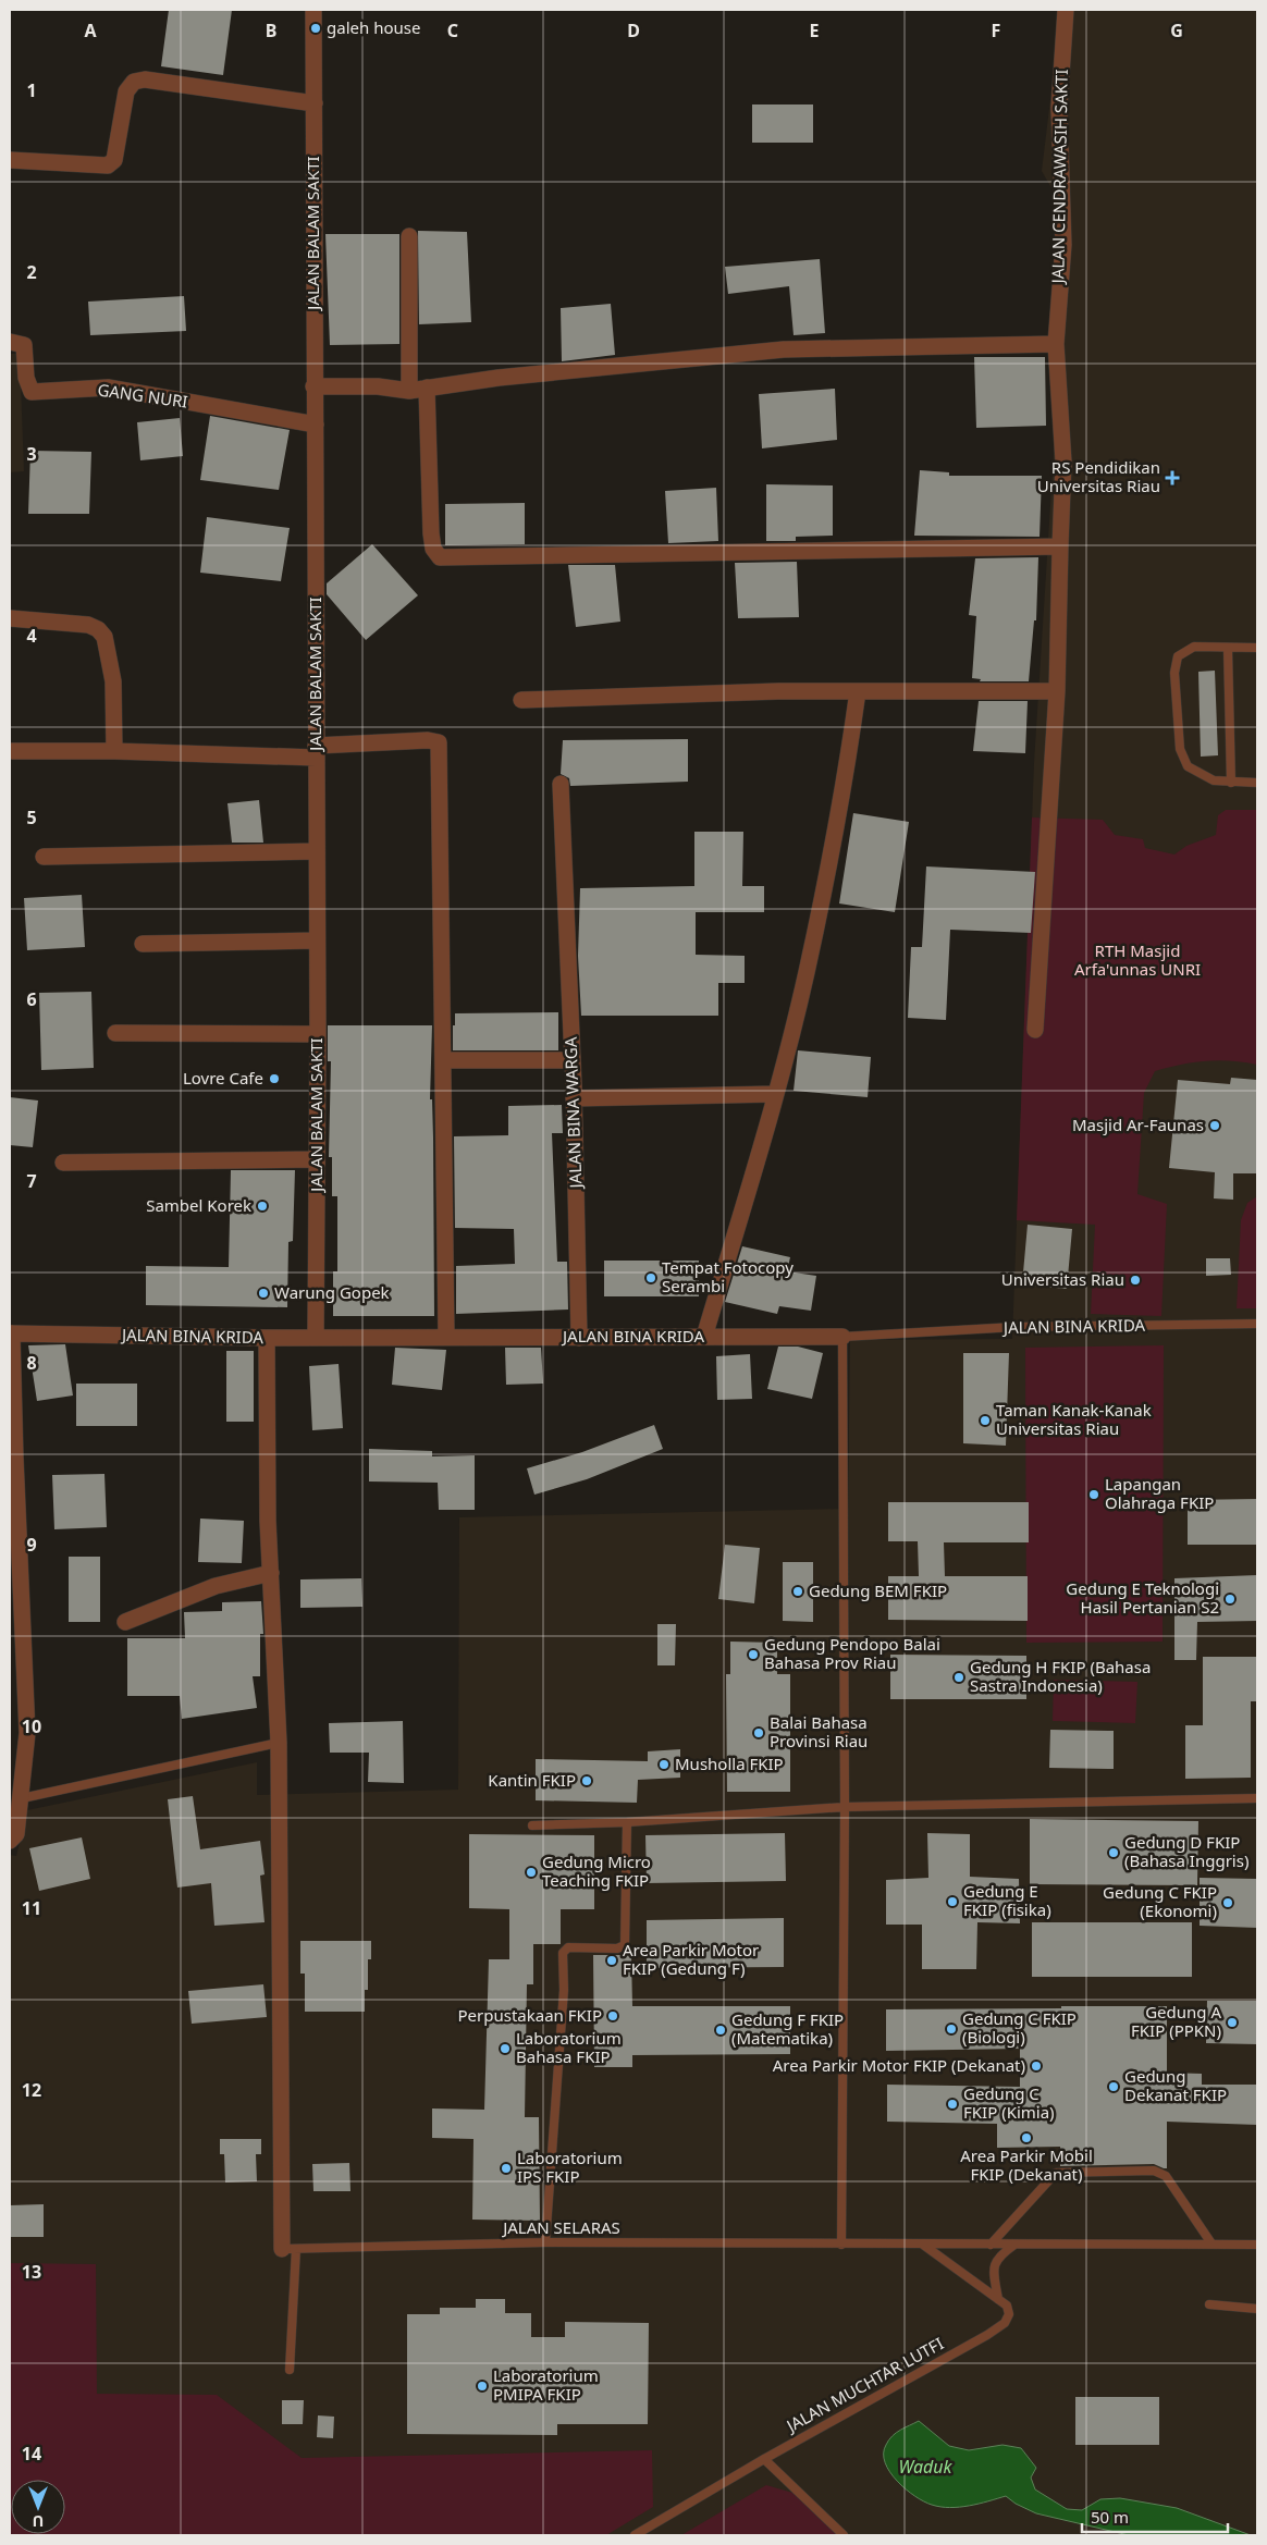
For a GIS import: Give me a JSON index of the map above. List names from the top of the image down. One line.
{"streets":{"street":["JALAN CENDRAWASIH SAKTI","JALAN BALAM SAKTI","GANG NURI","JALAN BINA WARGA","JALAN BINA KRIDA"],"lane":["JALAN SELARAS","JALAN MUCHTAR LUTFI"]},"crossings":[["JALAN BALAM SAKTI","GANG NURI"],["JALAN BALAM SAKTI","JALAN BINA KRIDA"],["JALAN BINA WARGA","JALAN BINA KRIDA"]],"water":["Waduk"],"parks":["RTH Masjid Arfa'unnas UNRI"],"places":{"other":["galeh house","Lovre Cafe","Masjid Ar-Faunas","Sambel Korek","Tempat Fotocopy Serambi","Universitas Riau","Warung Gopek","Taman Kanak-Kanak Universitas Riau","Lapangan Olahraga FKIP","Gedung BEM FKIP","Gedung E Teknologi Hasil Pertanian S2","Gedung Pendopo Balai Bahasa Prov Riau","Gedung H FKIP (Bahasa Sastra Indonesia)","Balai Bahasa Provinsi Riau","Musholla FKIP","Kantin FKIP","Gedung D FKIP (Bahasa Inggris)","Gedung Micro Teaching FKIP","Gedung E FKIP (fisika)","Gedung C FKIP (Ekonomi)","Area Parkir Motor FKIP (Gedung F)","Perpustakaan FKIP","Gedung A FKIP (PPKN)","Gedung C FKIP (Biologi)","Gedung F FKIP (Matematika)","Laboratorium Bahasa FKIP","Area Parkir Motor FKIP (Dekanat)","Gedung Dekanat FKIP","Gedung C FKIP (Kimia)","Area Parkir Mobil FKIP (Dekanat)","Laboratorium IPS FKIP","Laboratorium PMIPA FKIP"],"health":["RS Pendidikan Universitas Riau"]},"scale_bar":"50 m","north":"bottom","grid":{"columns":["A","B","C","D","E","F","G"],"rows":["1","2","3","4","5","6","7","8","9","10","11","12","13","14"]}}
